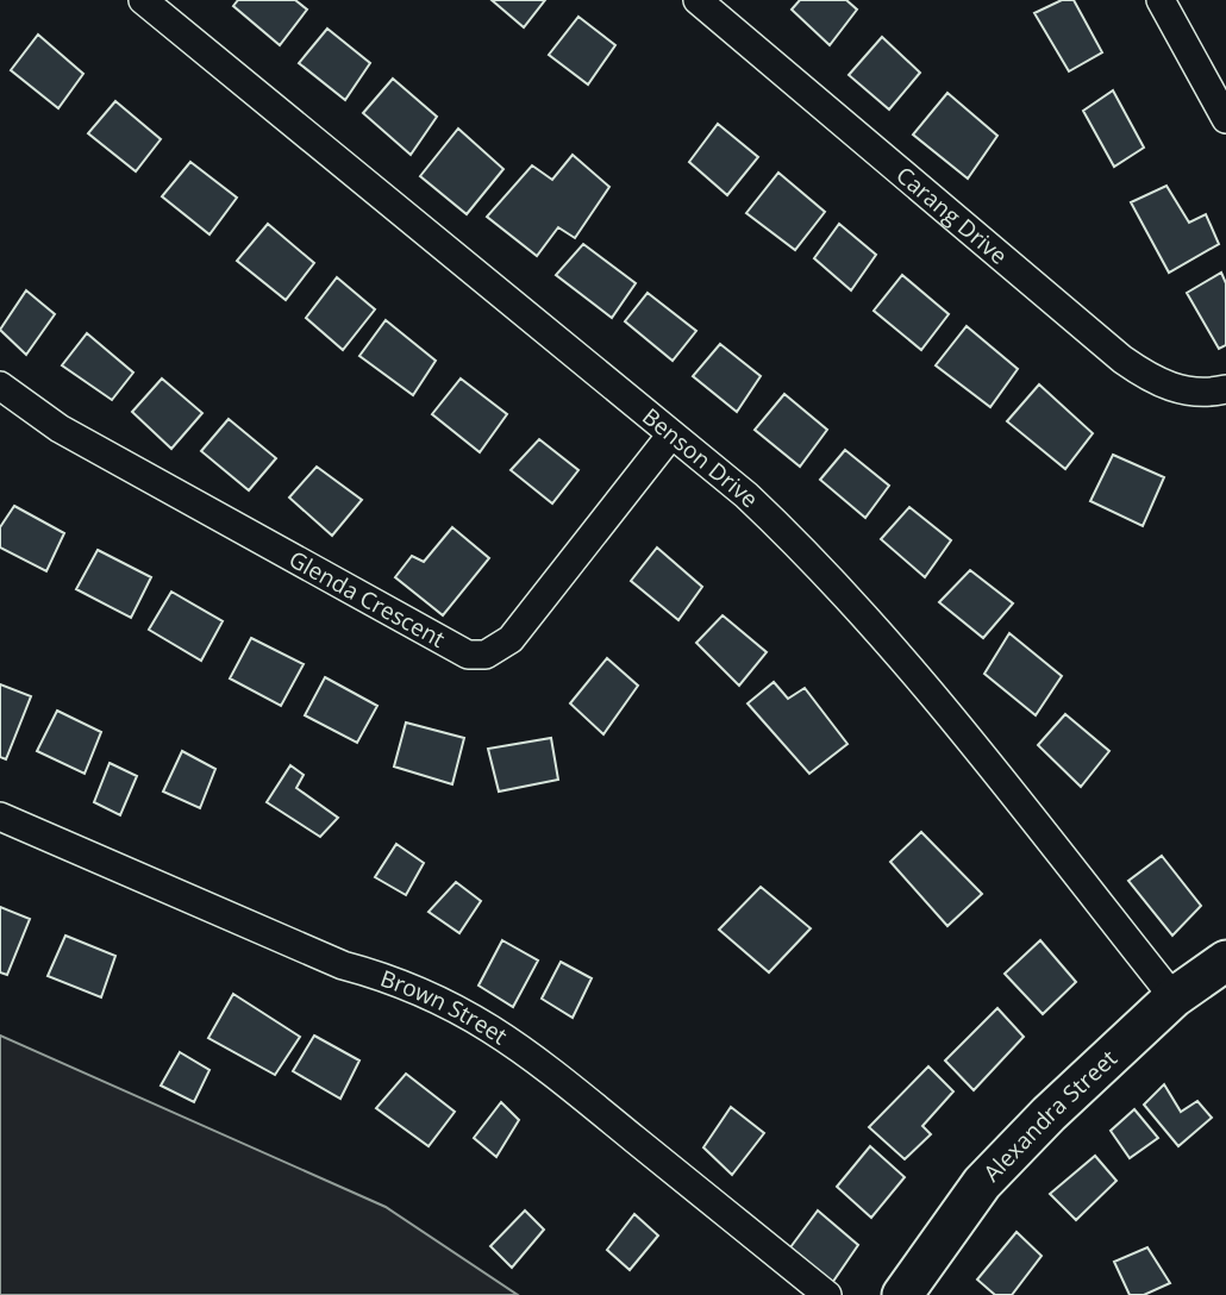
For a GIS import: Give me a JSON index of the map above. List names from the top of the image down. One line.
{"streets":{"main road":["Alexandra Street"],"street":["Carang Drive","Benson Drive","Glenda Crescent","Brown Street"]},"crossings":[["Benson Drive","Glenda Crescent"],["Benson Drive","Alexandra Street"]]}
